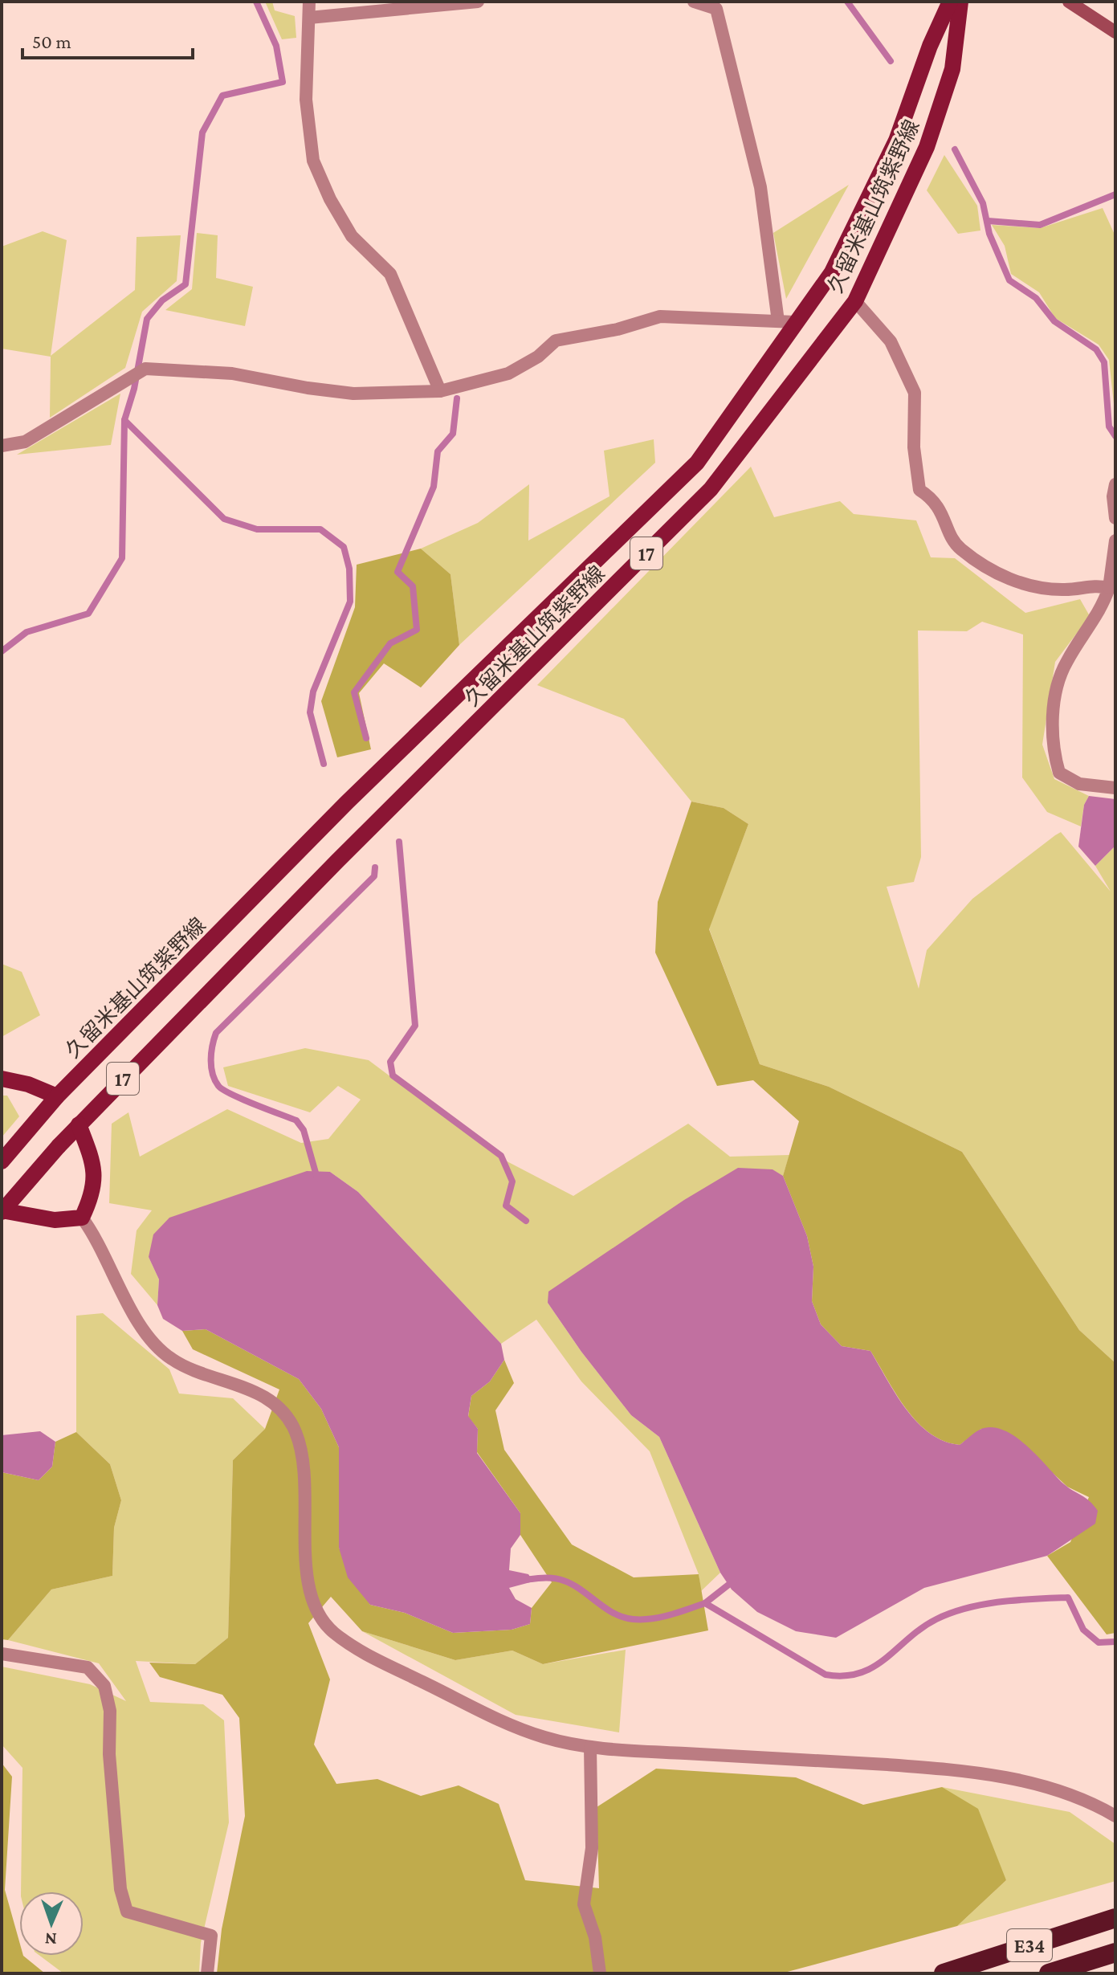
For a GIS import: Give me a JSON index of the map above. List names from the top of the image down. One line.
{"streets":{"highway":["E34"],"main road":["久留米基山筑紫野線","17"]},"scale_bar":"50 m","north":"bottom"}
